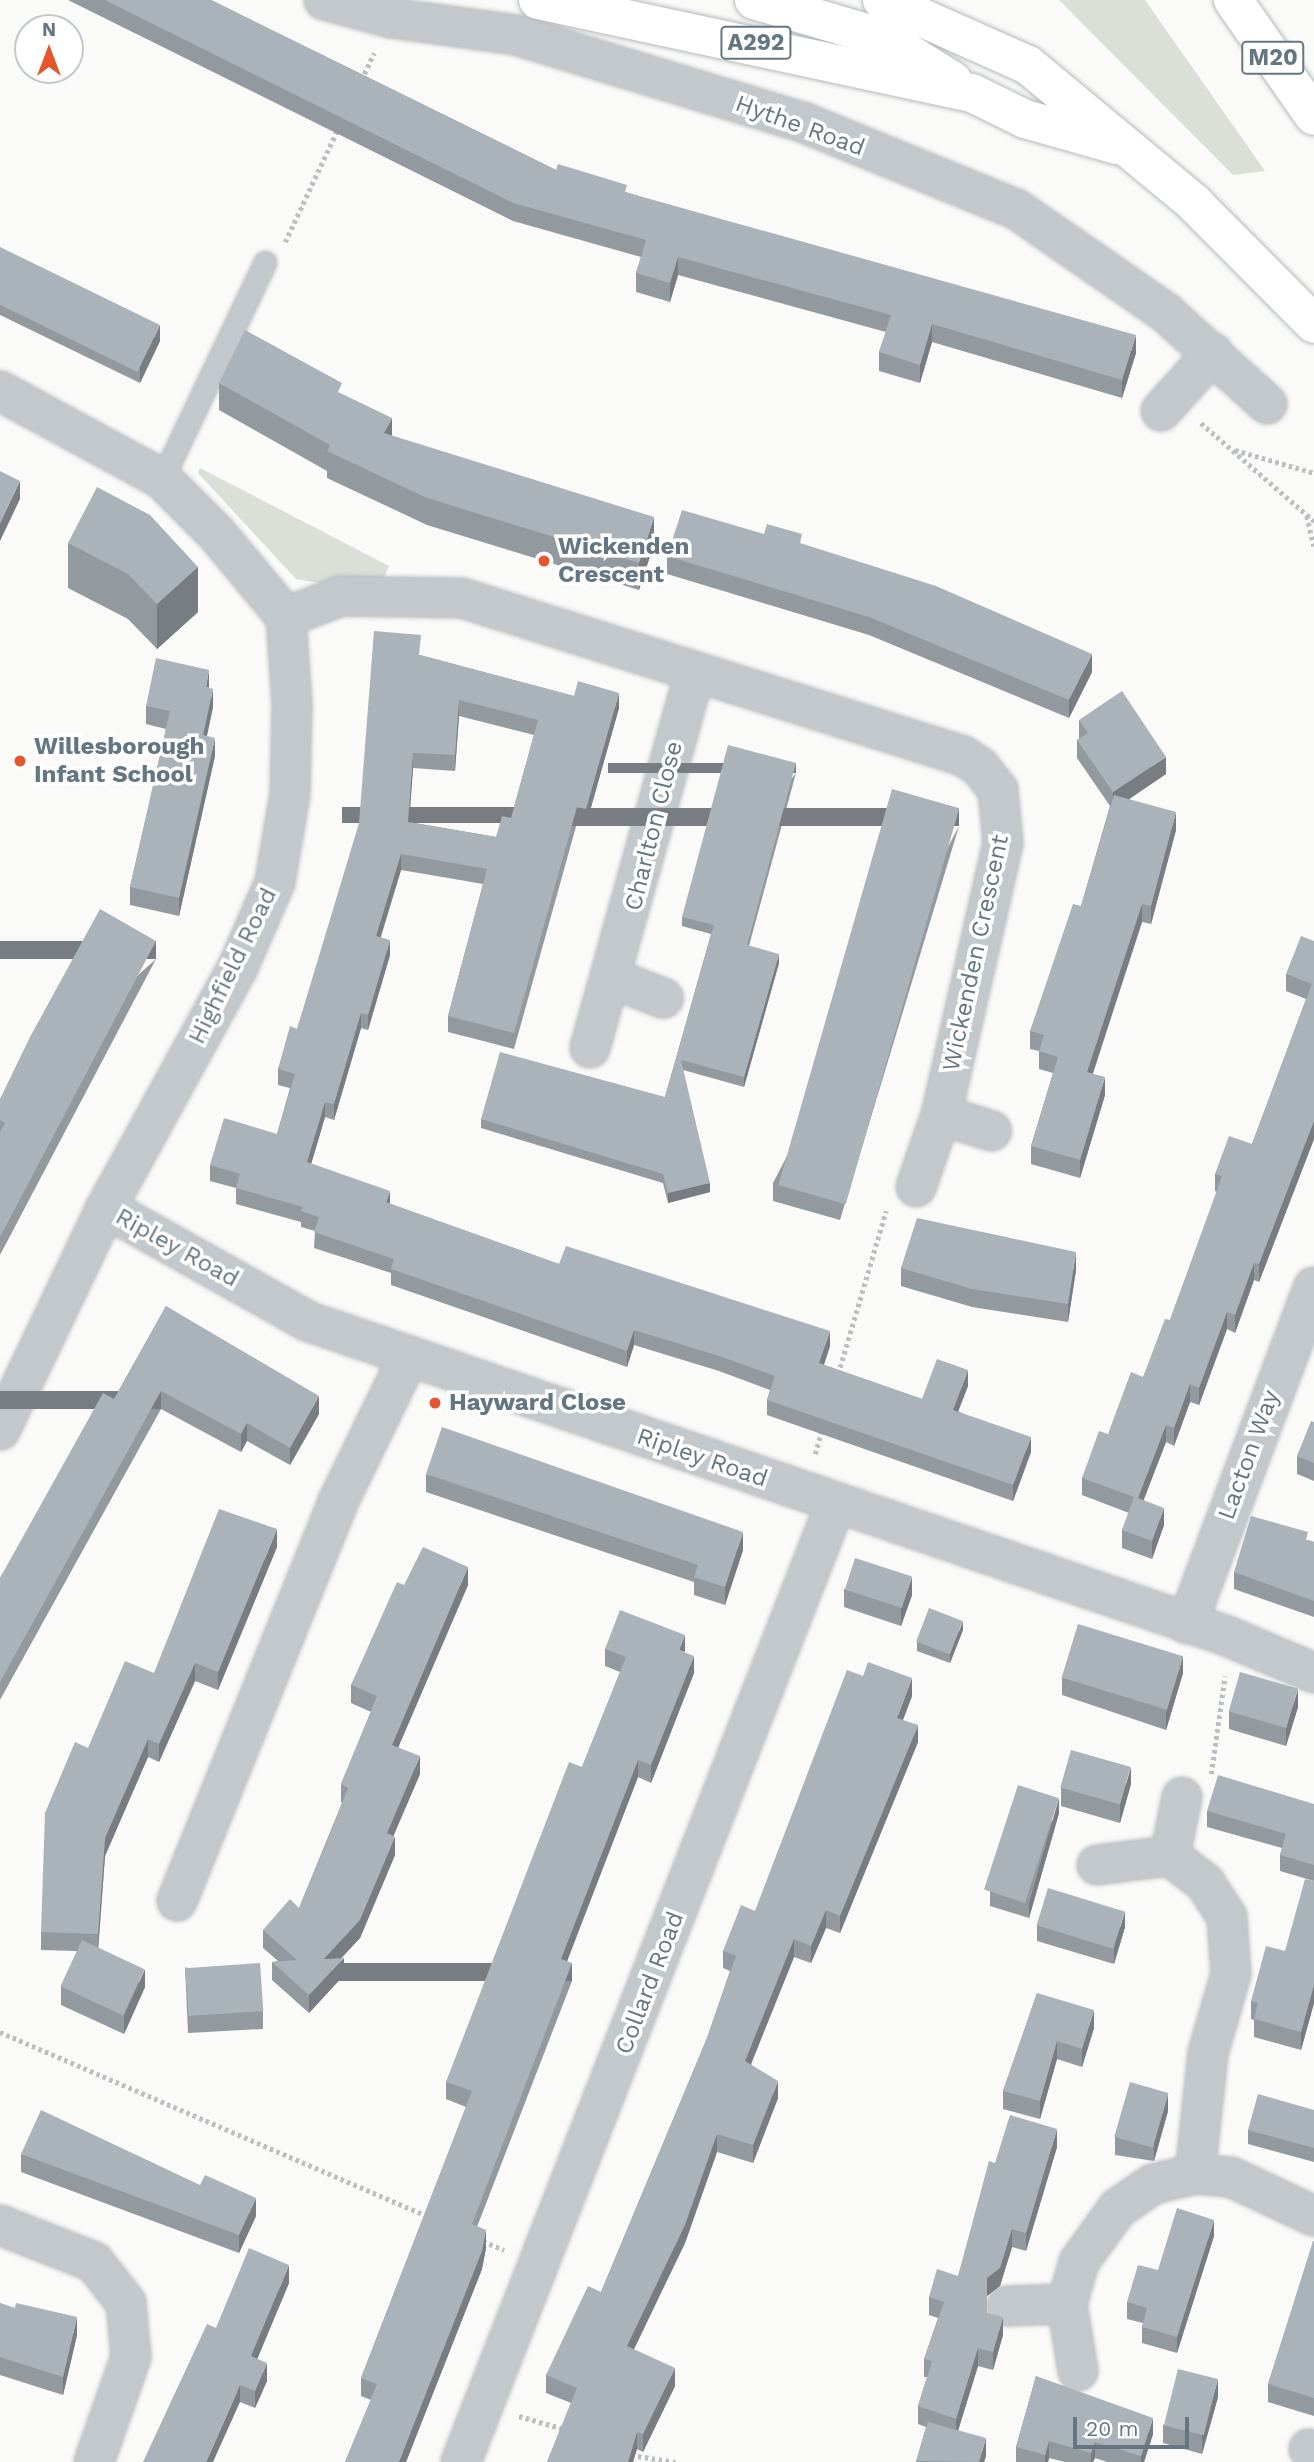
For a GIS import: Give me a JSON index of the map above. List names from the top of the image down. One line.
{"streets":{"main road":["A292","M20"],"street":["Hythe Road","Charlton Close","Wickenden Crescent","Highfield Road","Ripley Road","Lacton Way","Collard Road"]},"crossings":[["Charlton Close","Wickenden Crescent"],["Wickenden Crescent","Highfield Road"],["Highfield Road","Ripley Road"],["Ripley Road","Lacton Way"],["Ripley Road","Collard Road"]],"places":["Wickenden Crescent","Willesborough Infant School","Hayward Close"],"scale_bar":"20 m","north":"top"}
